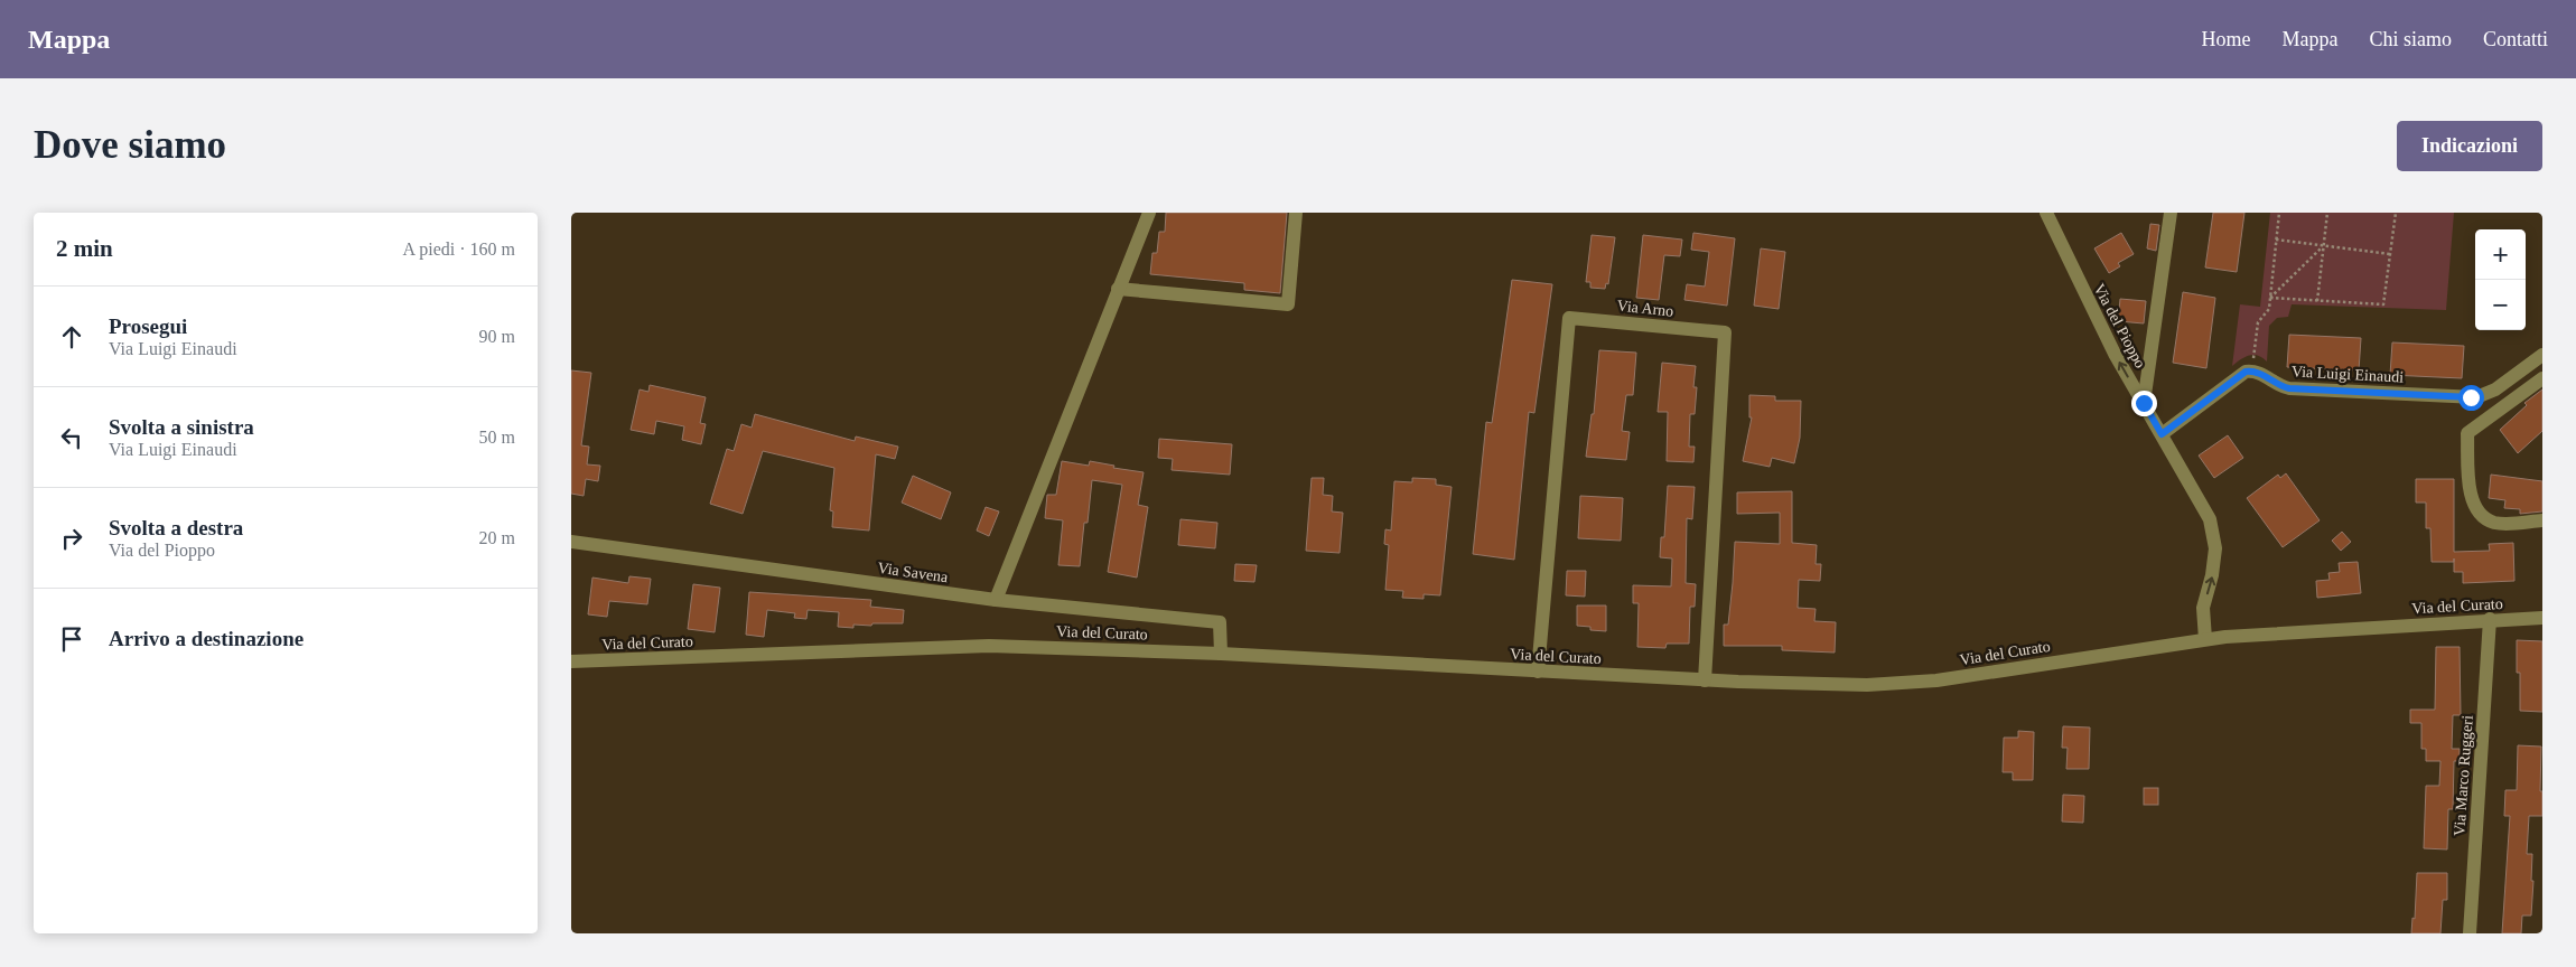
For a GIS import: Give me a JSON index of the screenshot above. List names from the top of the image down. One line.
{"streets":{"street":["Via Arno","Via del Pioppo","Via Luigi Einaudi","Via Savena","Via del Curato","Via Marco Ruggeri"]},"crossings":[["Via Arno","Via del Curato"],["Via del Pioppo","Via del Curato"],["Via Savena","Via del Curato"],["Via del Curato","Via Marco Ruggeri"]],"one_way":["Via del Pioppo"],"page":{"header":"Mappa","nav":["Home","Mappa","Chi siamo","Contatti"],"buttons":"Indicazioni","title":"Dove siamo","heading":["2 min","A piedi · 160 m"],"map_buttons":["+","−"],"list":[["Prosegui","Via Luigi Einaudi","90 m"],["Svolta a sinistra","Via Luigi Einaudi","50 m"],["Svolta a destra","Via del Pioppo","20 m"],"Arrivo a destinazione"]}}
